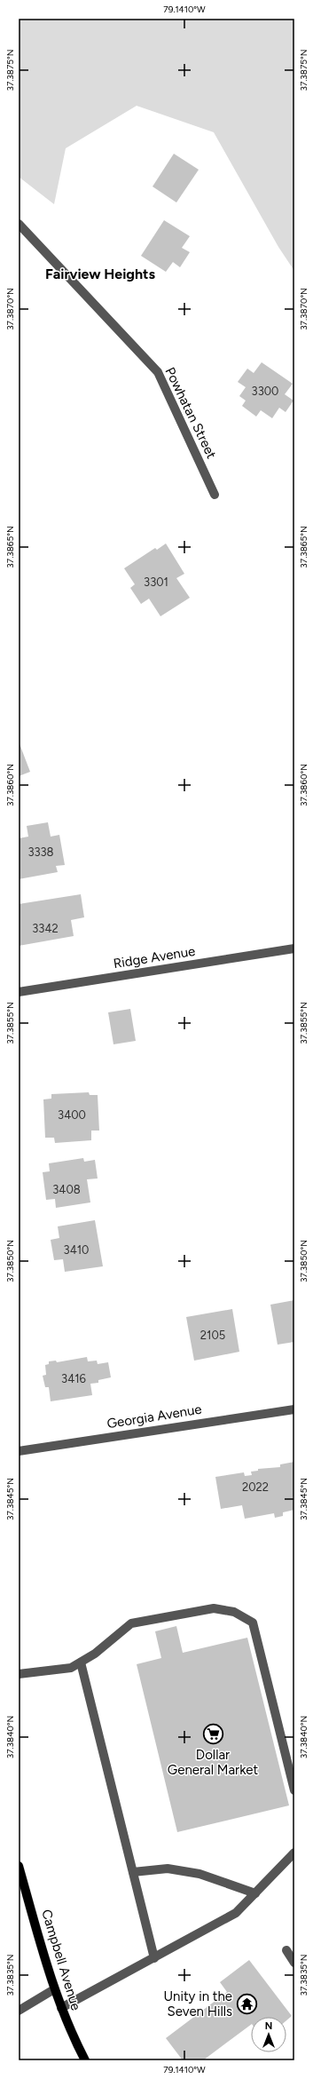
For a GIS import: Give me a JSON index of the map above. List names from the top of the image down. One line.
{"streets":{"main road":["Campbell Avenue"],"street":["Powhatan Street","Ridge Avenue","Georgia Avenue"]},"districts":["Fairview Heights"],"places":{"supermarket":["Dollar General Market"],"temple":["Unity in the Seven Hills"]},"house_numbers":["3300","3301","3338","3342","3400","3408","3410","2105","3416","2022"],"north":"top","coordinates":["79.1410°W","37.3875°N","37.3870°N","37.3865°N","37.3860°N","37.3855°N","37.3850°N","37.3845°N","37.3840°N","37.3835°N"]}
